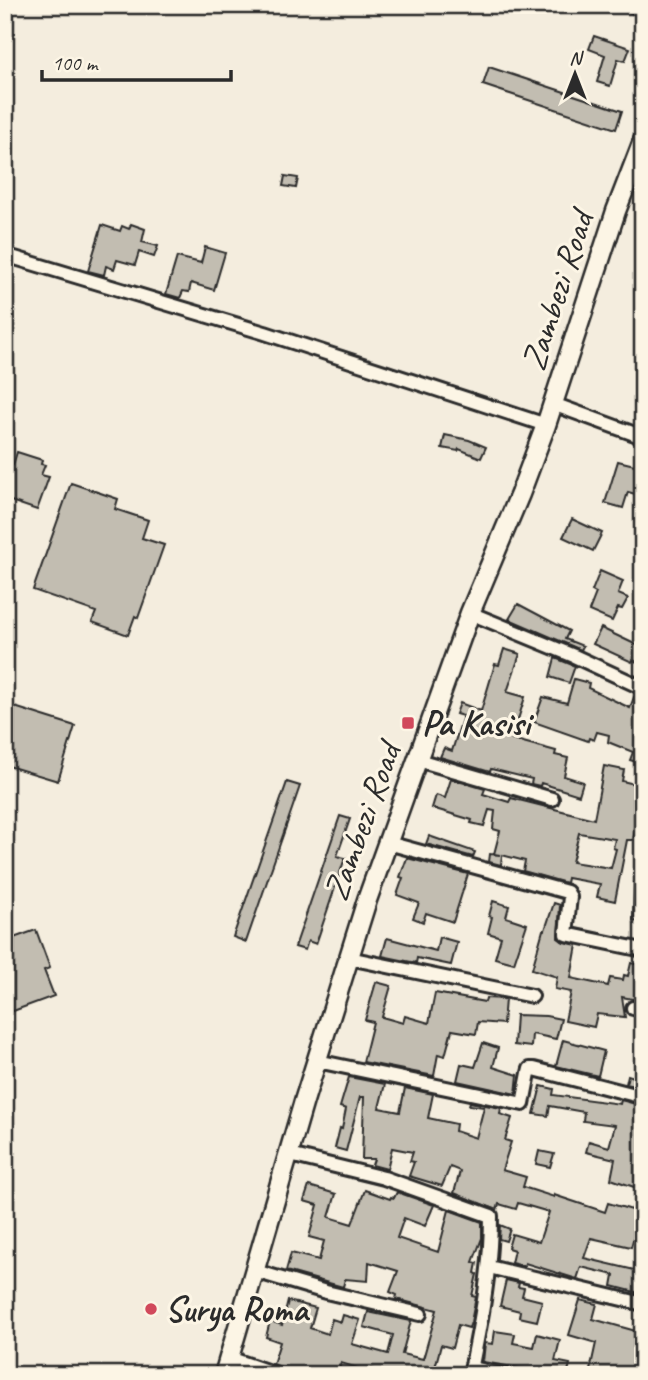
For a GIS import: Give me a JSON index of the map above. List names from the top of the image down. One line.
{"streets":{"main road":["Zambezi Road"]},"places":{"transit":["Pa Kasisi"],"other":["Surya Roma"]},"scale_bar":"100 m","north":"top"}
